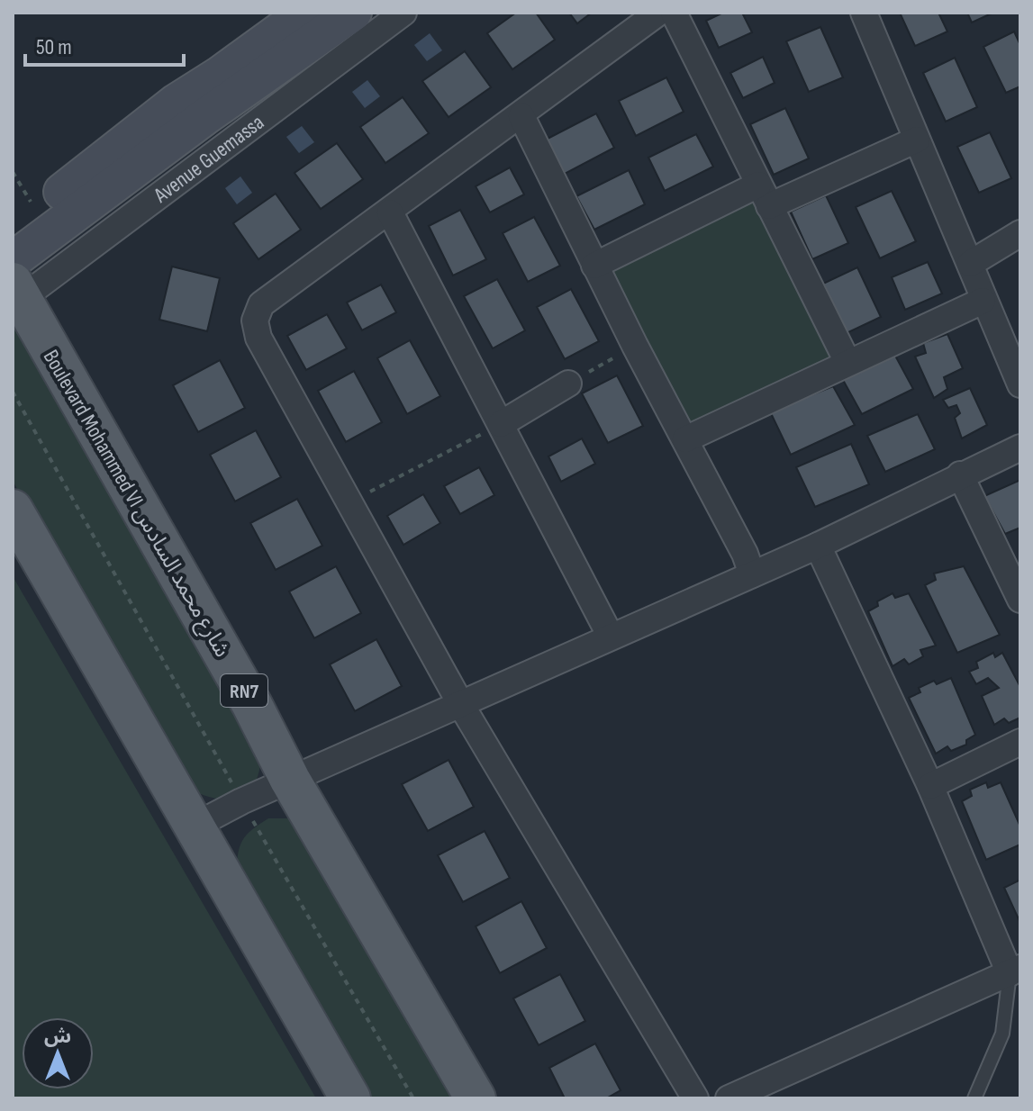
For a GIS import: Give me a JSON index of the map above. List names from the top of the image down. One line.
{"streets":{"main road":["Avenue Guemassa","Boulevard Mohammed VI شارع محمد السادس","RN7"]},"crossings":[["Avenue Guemassa","Boulevard Mohammed VI شارع محمد السادس"]],"scale_bar":"50 m","north":"top"}
